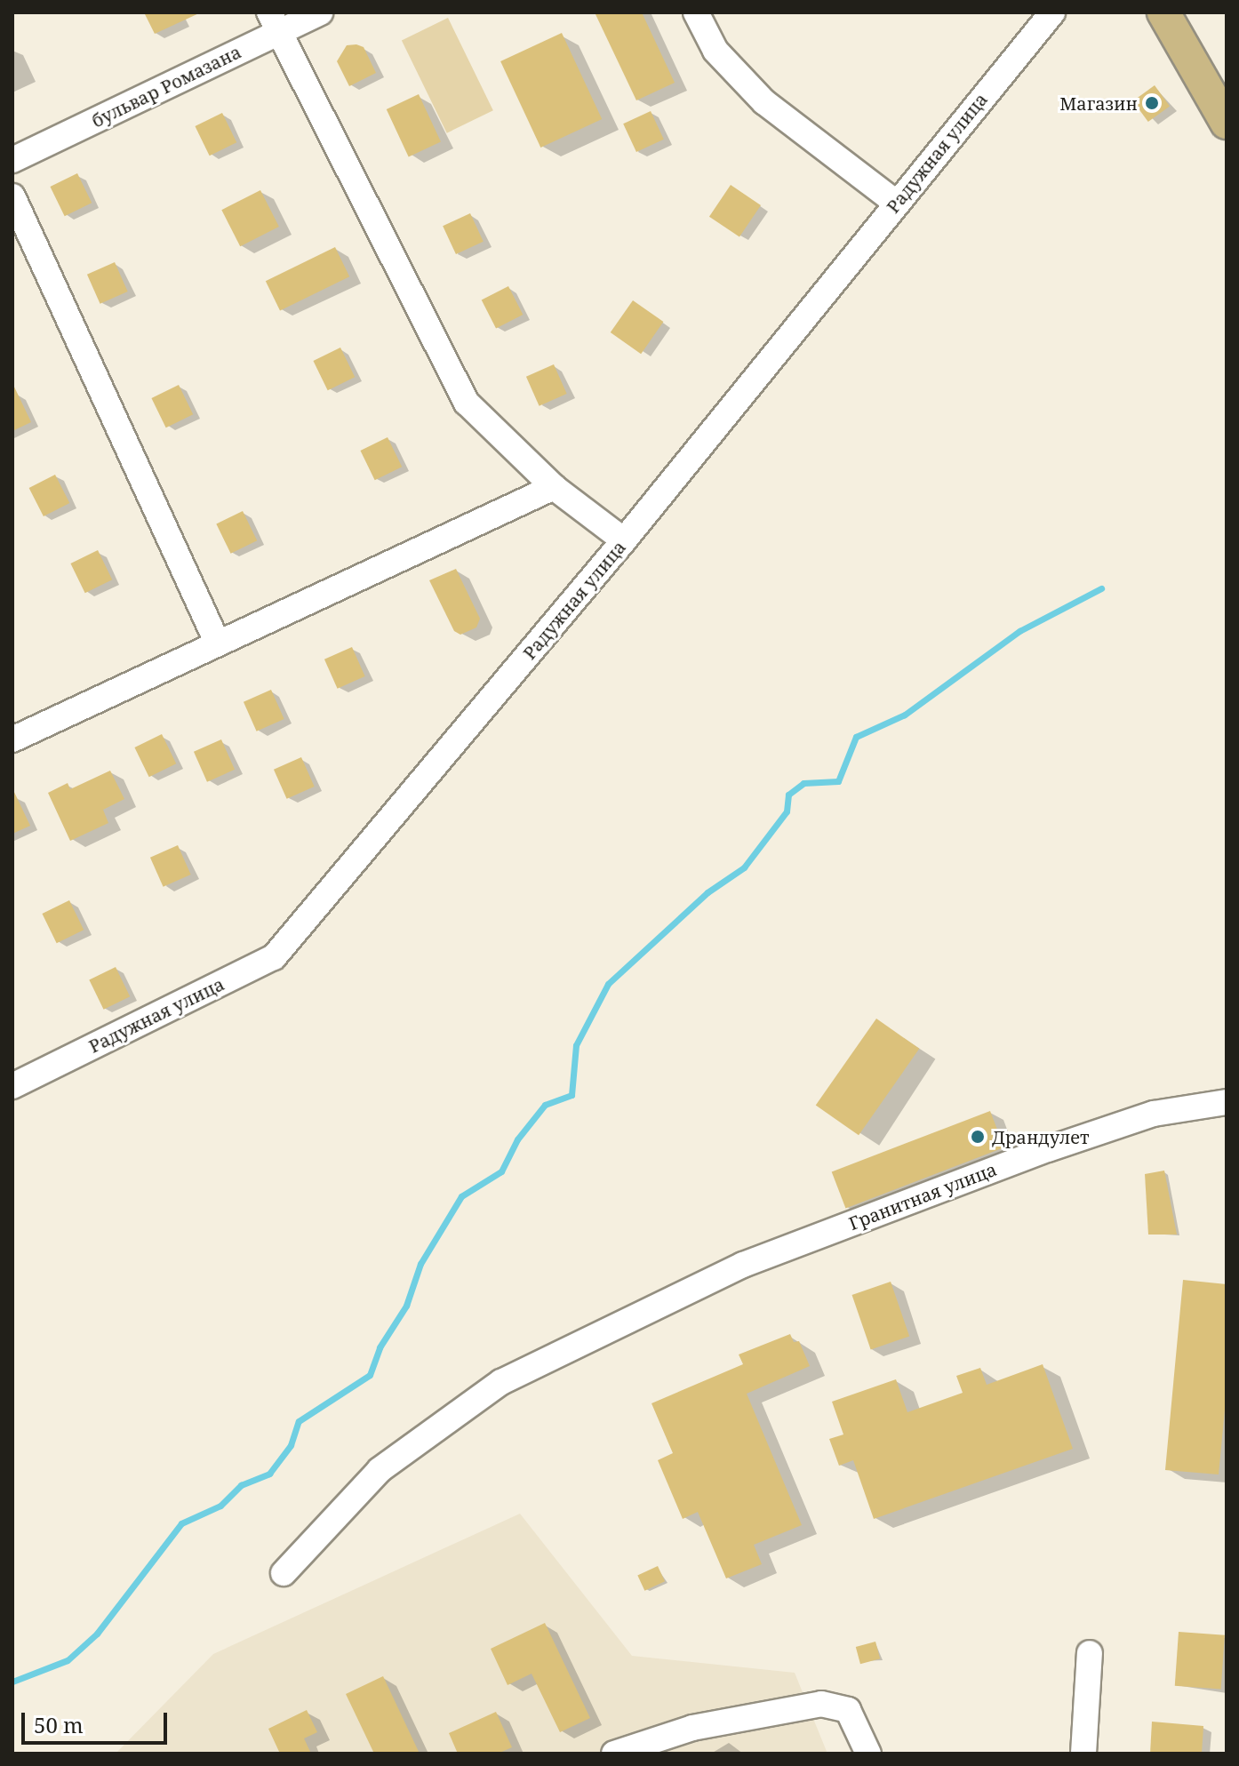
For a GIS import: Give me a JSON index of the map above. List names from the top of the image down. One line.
{"streets":{"street":["бульвар Ромазана","Радужная улица","Гранитная улица"]},"places":["Магазин","Драндулет"],"scale_bar":"50 m"}
